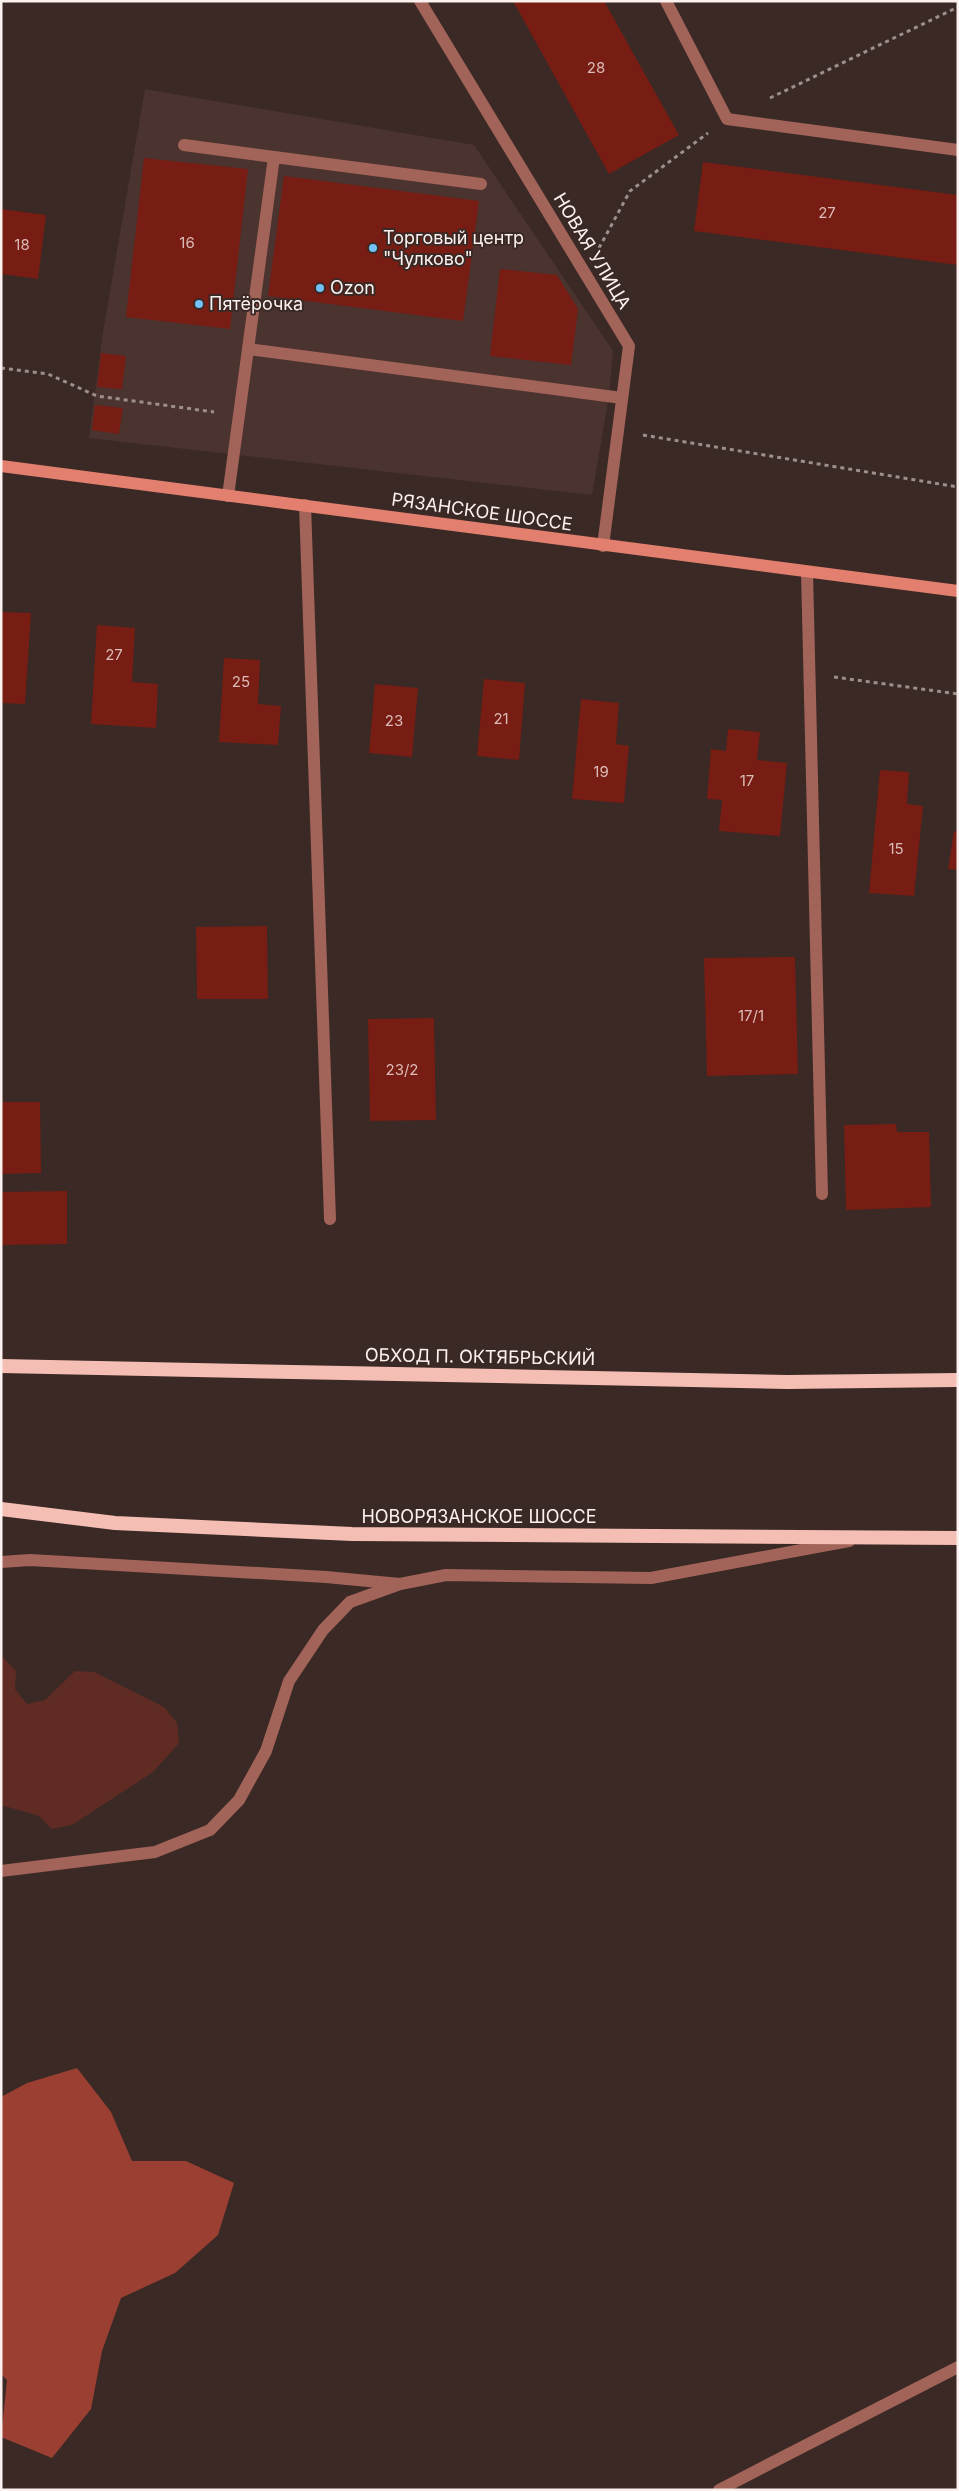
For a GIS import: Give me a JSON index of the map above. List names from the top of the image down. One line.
{"streets":{"highway":["ОБХОД П. ОКТЯБРЬСКИЙ","НОВОРЯЗАНСКОЕ ШОССЕ"],"main road":["РЯЗАНСКОЕ ШОССЕ"],"street":["НОВАЯ УЛИЦА"]},"crossings":[["НОВАЯ УЛИЦА","РЯЗАНСКОЕ ШОССЕ"]],"places":["Торговый центр \"Чулково\"","Ozon","Пятёрочка"],"house_numbers":["28","27","16","18","27","25","21","23","19","17","15","17/1","23/2"]}
